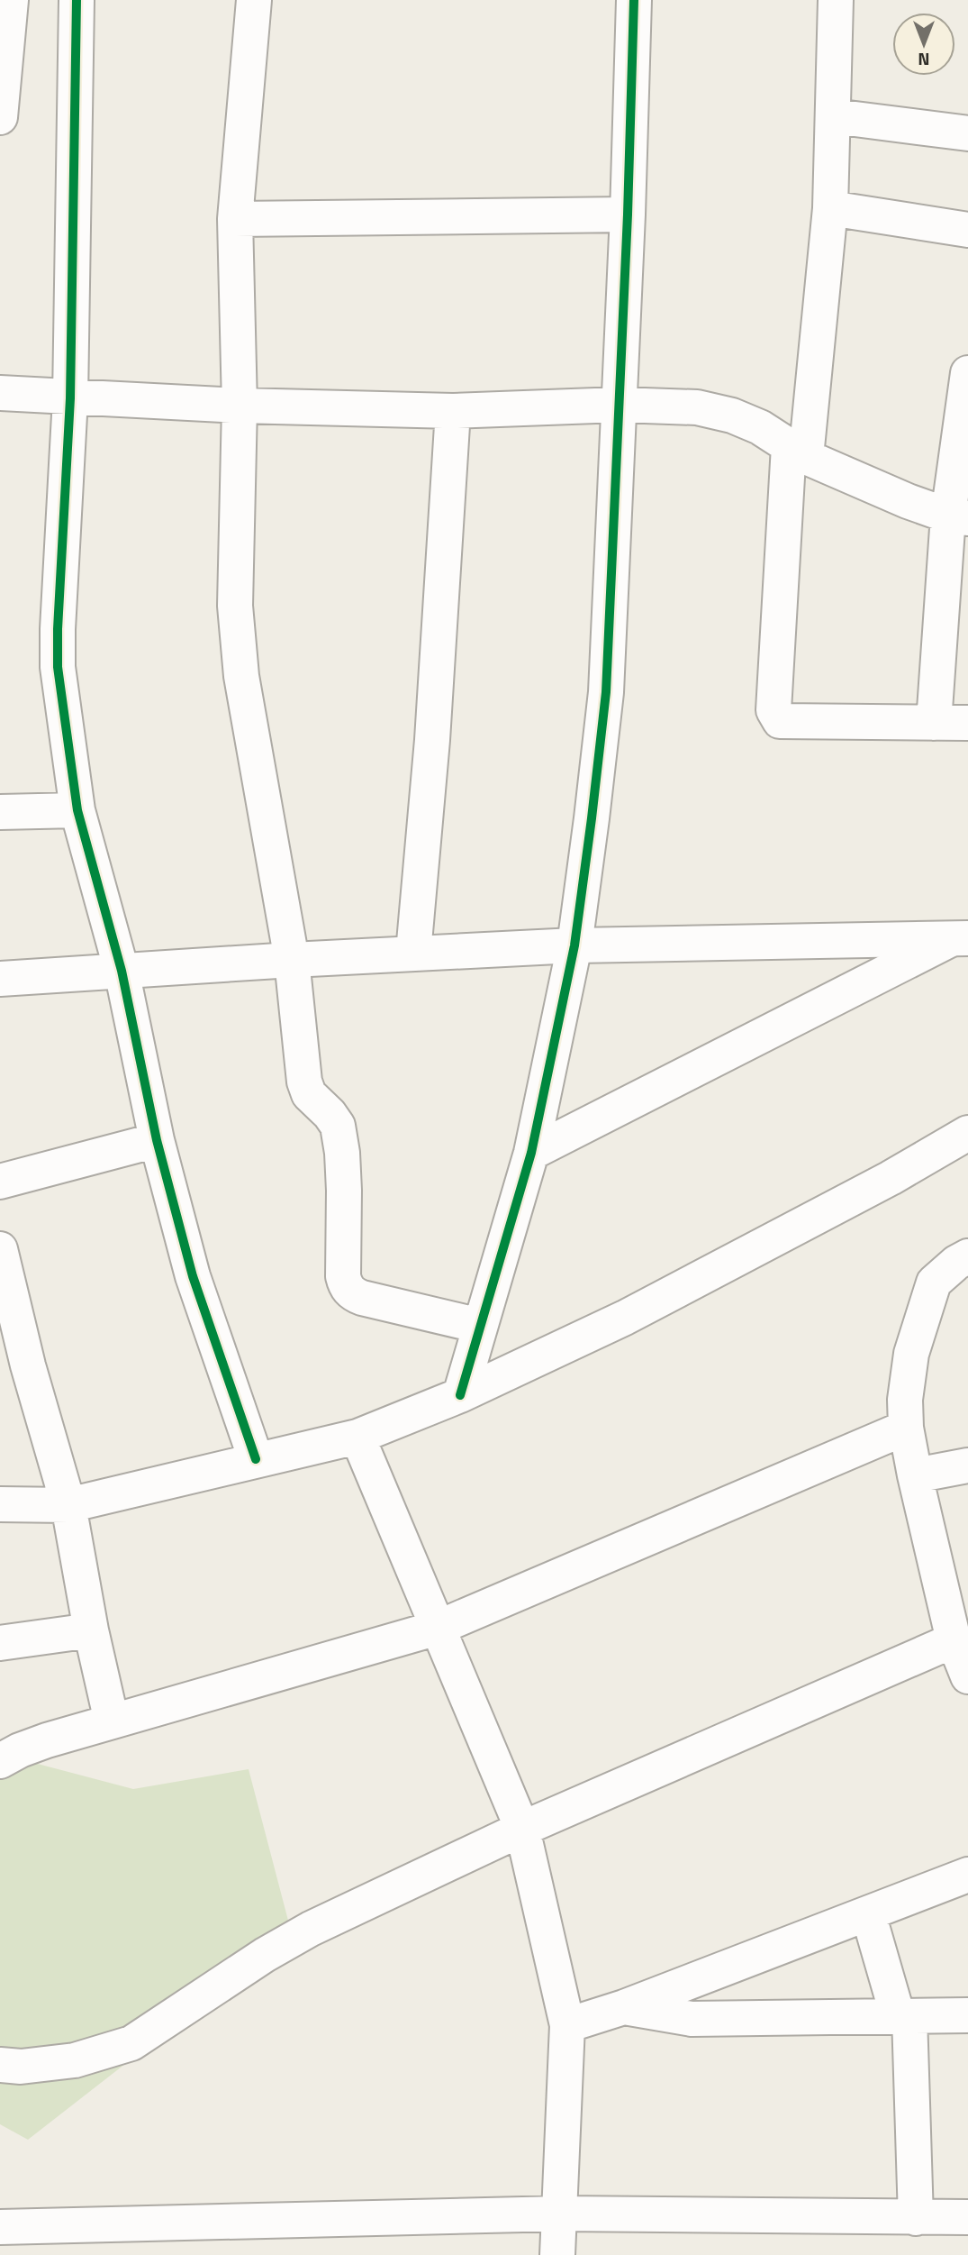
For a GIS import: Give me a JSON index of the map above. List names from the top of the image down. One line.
{"north":"bottom"}
